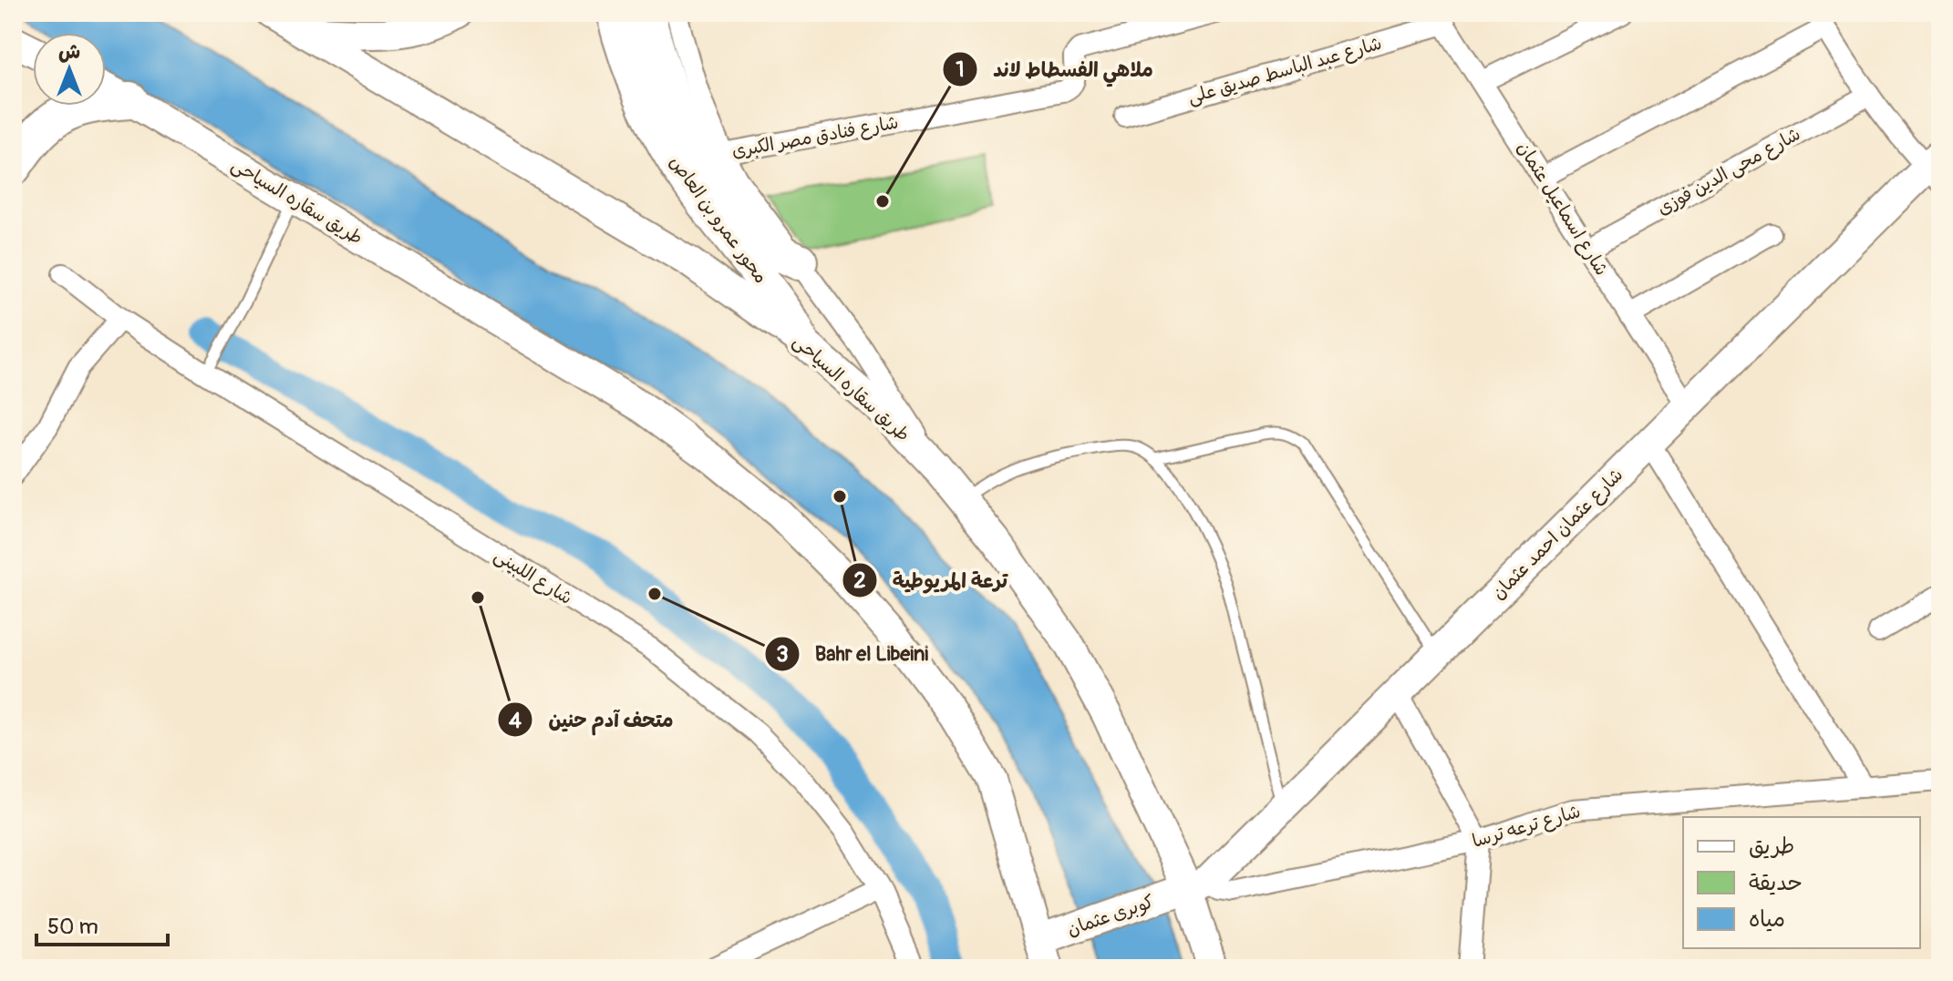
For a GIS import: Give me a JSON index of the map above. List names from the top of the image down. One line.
{"streets":{"main road":["طريق سقاره السياحى","محور عمرو بن العاص","شارع عثمان احمد عثمان","كوبرى عثمان"],"street":["شارع عبد الباسط صديق على","شارع فنادق مصر الكبرى","شارع محى الدين فوزى","شارع اسماعيل عثمان","شارع اللبينى","شارع ترعه ترسا"]},"crossings":[["شارع عبد الباسط صديق على","شارع اسماعيل عثمان"],["شارع محى الدين فوزى","شارع اسماعيل عثمان"],["طريق سقاره السياحى","محور عمرو بن العاص"],["طريق سقاره السياحى","شارع عثمان احمد عثمان"],["طريق سقاره السياحى","شارع ترعه ترسا"],["طريق سقاره السياحى","كوبرى عثمان"],["شارع اسماعيل عثمان","شارع عثمان احمد عثمان"],["شارع عثمان احمد عثمان","شارع ترعه ترسا"],["شارع عثمان احمد عثمان","كوبرى عثمان"],["شارع ترعه ترسا","كوبرى عثمان"]],"places":["ملاهي الفسطاط لاند","ترعة المريوطية","Bahr el Libeini","متحف آدم حنين"],"legend":["طريق","حديقة","مياه"],"scale_bar":"50 m","north":"top"}
